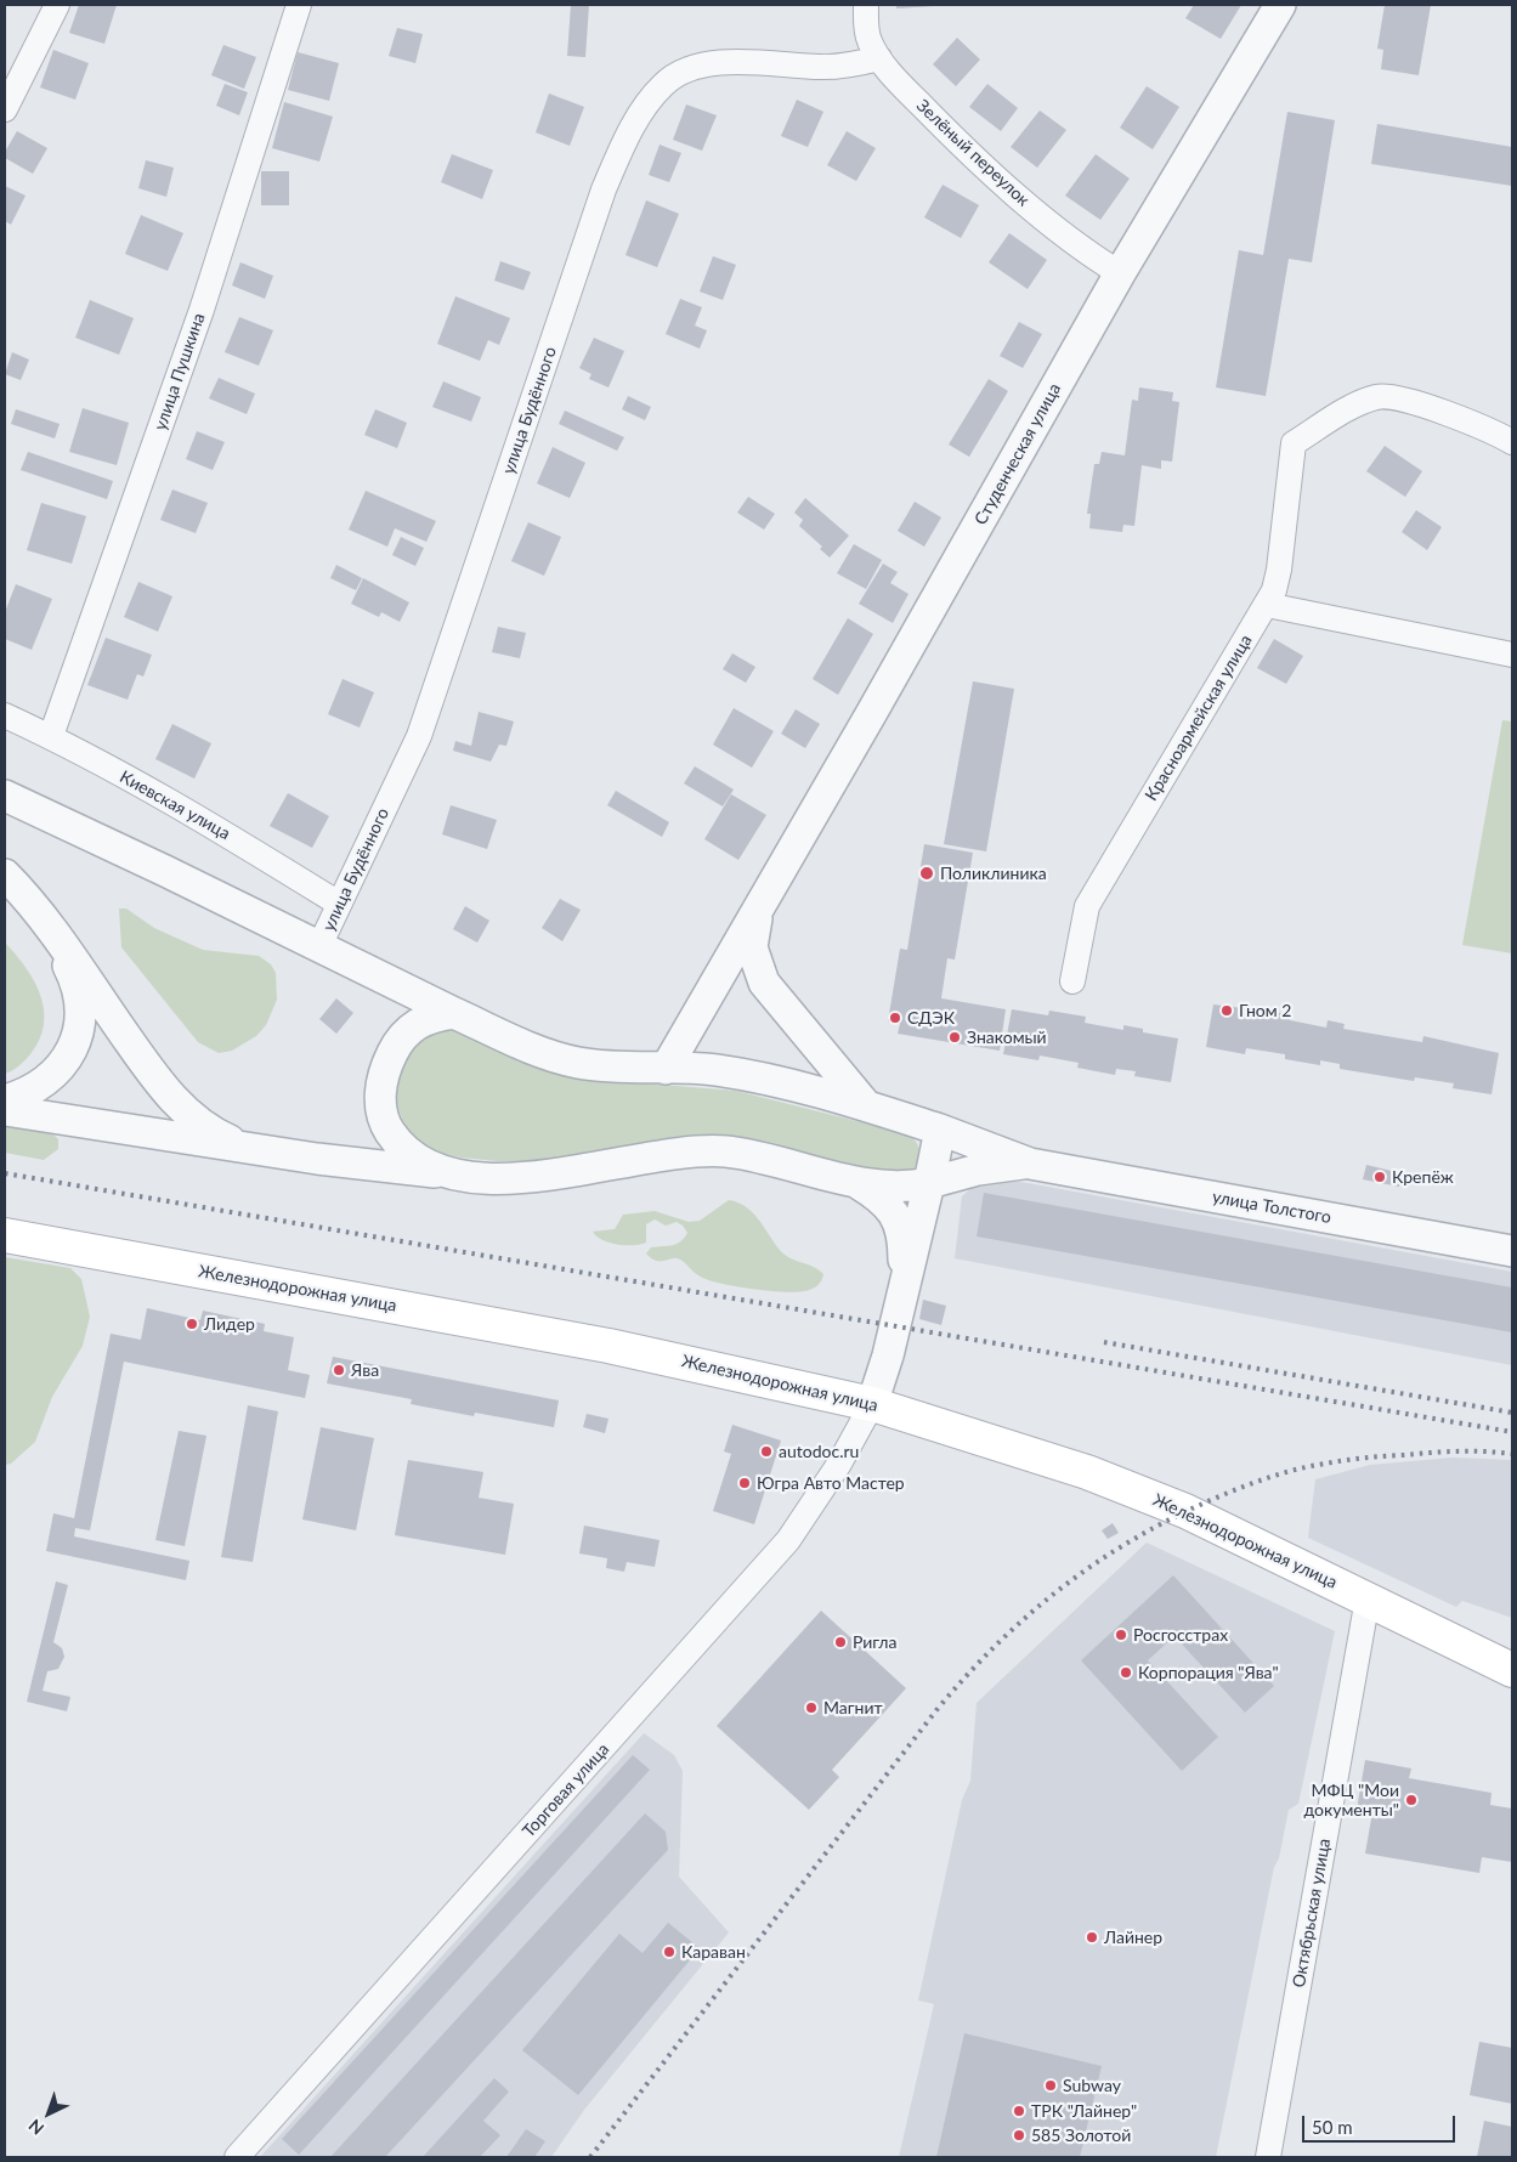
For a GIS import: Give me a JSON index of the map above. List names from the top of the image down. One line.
{"streets":{"main road":["Железнодорожная улица"],"street":["Зелёный переулок","улица Пушкина","улица Будённого","Студенческая улица","Красноармейская улица","Киевская улица","улица Толстого","Торговая улица","Октябрьская улица"]},"crossings":[["Зелёный переулок","улица Будённого"],["Зелёный переулок","Студенческая улица"],["улица Пушкина","Киевская улица"],["улица Будённого","Киевская улица"],["Железнодорожная улица","Торговая улица"],["Железнодорожная улица","Октябрьская улица"]],"places":["Поликлиника","Гном 2","СДЭК","Знакомый","Крепёж","Лидер","Ява","autodoc.ru","Югра Авто Мастер","Росгосстрах","Ригла","Корпорация \"Ява\"","Магнит","МФЦ \"Мои документы\"","Лайнер","Караван","Subway","ТРК \"Лайнер\"","585 Золотой"],"scale_bar":"50 m","north":"bottom left"}
